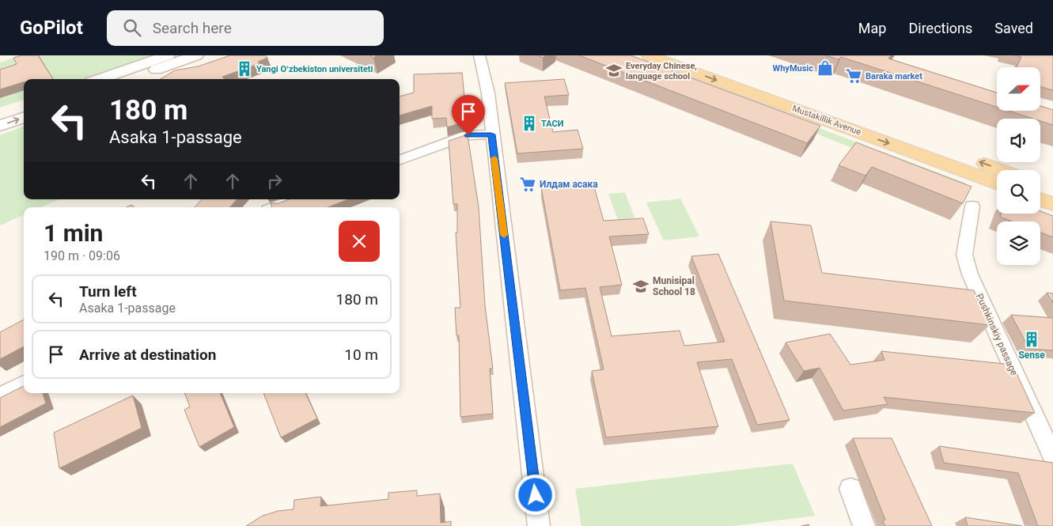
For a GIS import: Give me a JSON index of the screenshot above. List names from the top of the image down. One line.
{"streets":{"main road":["Mustakillik Avenue"],"street":["Pushkinskiy passage"]},"places":{"shop":["WhyMusic"],"building":["Yangi Oʻzbekiston universiteti","ТАСИ","Sense"],"school or university":["Everyday Chinese, language school","Munisipal School 18"],"supermarket":["Baraka market","Илдам асака"]},"north":"right","page":{"header":"GoPilot","search":"Search here","nav":["Map","Directions","Saved"],"turn":["180 m","Asaka 1-passage"],"heading":["1 min","190 m · 09:06"],"list":[{"name":"Turn left","note":"Asaka 1-passage","value":"180 m"},{"name":"Arrive at destination","value":"10 m"}]}}
